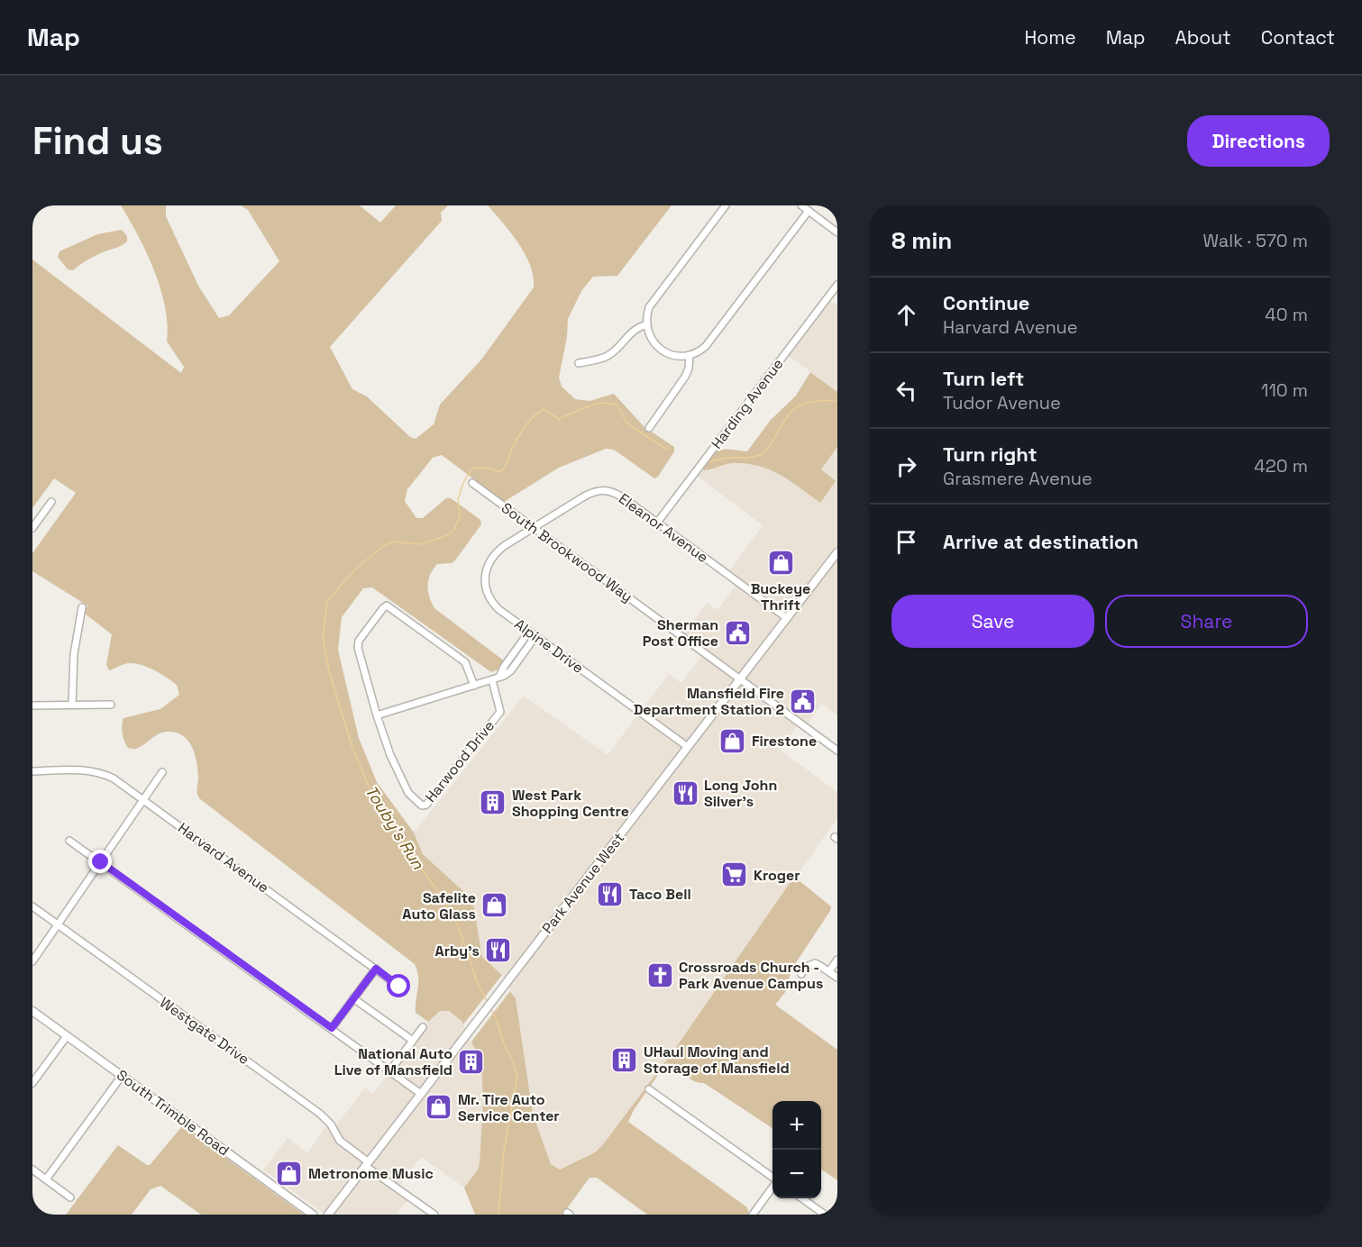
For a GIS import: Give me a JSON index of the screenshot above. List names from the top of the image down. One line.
{"streets":{"main road":["Park Avenue West","South Trimble Road"],"street":["Harding Avenue","Eleanor Avenue","South Brookwood Way","Alpine Drive","Harwood Drive","Harvard Avenue","Westgate Drive"]},"crossings":[["Harding Avenue","Eleanor Avenue"],["Eleanor Avenue","South Brookwood Way"],["Eleanor Avenue","Alpine Drive"],["Eleanor Avenue","Park Avenue West"],["South Brookwood Way","Alpine Drive"],["South Brookwood Way","Park Avenue West"],["Alpine Drive","Park Avenue West"],["Park Avenue West","Westgate Drive"]],"water":["Touby's Run"],"places":{"shop":["Buckeye Thrift","Firestone","Safelite Auto Glass","Mr. Tire Auto Service Center","Metronome Music"],"public building":["Sherman Post Office","Mansfield Fire Department Station 2"],"restaurant":["Long John Silver's","Taco Bell","Arby's"],"building":["West Park Shopping Centre","UHaul Moving and Storage of Mansfield","National Auto Live of Mansfield"],"supermarket":["Kroger"],"church":["Crossroads Church - Park Avenue Campus"]},"page":{"header":"Map","nav":["Home","Map","About","Contact"],"buttons":["Directions",["Save","Share"]],"title":"Find us","heading":["8 min","Walk · 570 m"],"list":[["Continue","Harvard Avenue","40 m"],["Turn left","Tudor Avenue","110 m"],["Turn right","Grasmere Avenue","420 m"],"Arrive at destination"],"map_buttons":["+","−"]}}
